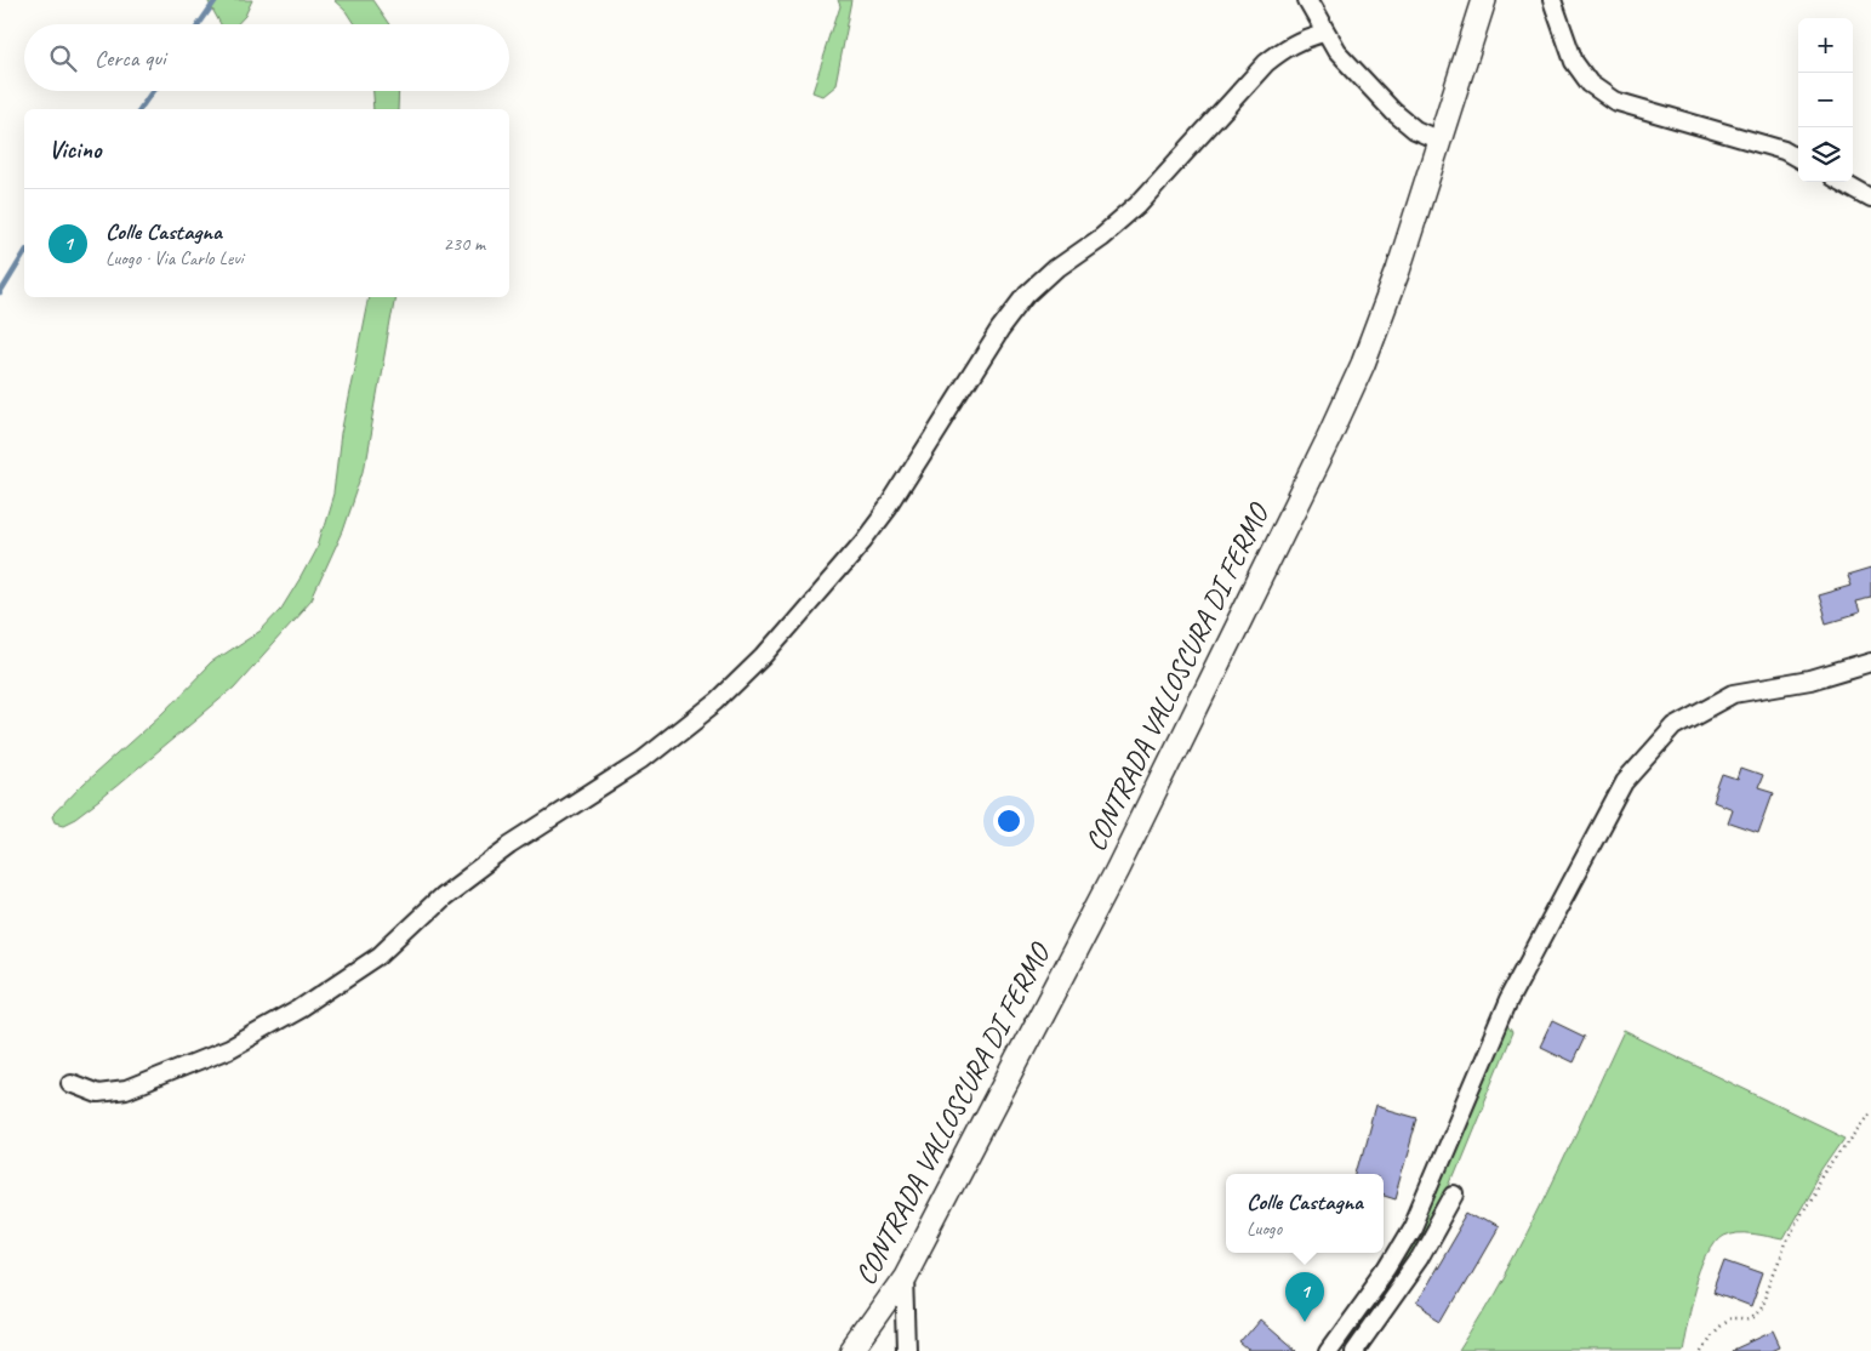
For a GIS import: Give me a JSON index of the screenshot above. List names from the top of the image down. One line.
{"streets":{"street":["CONTRADA VALLOSCURA DI FERMO"]},"page":{"map_buttons":["+","−"],"search":"Cerca qui","heading":"Vicino","list":[{"mark":"1","name":"Colle Castagna","note":"Luogo · Via Carlo Levi","value":"230 m"}],"popup":["Colle Castagna","Luogo"],"pins":"1"}}
